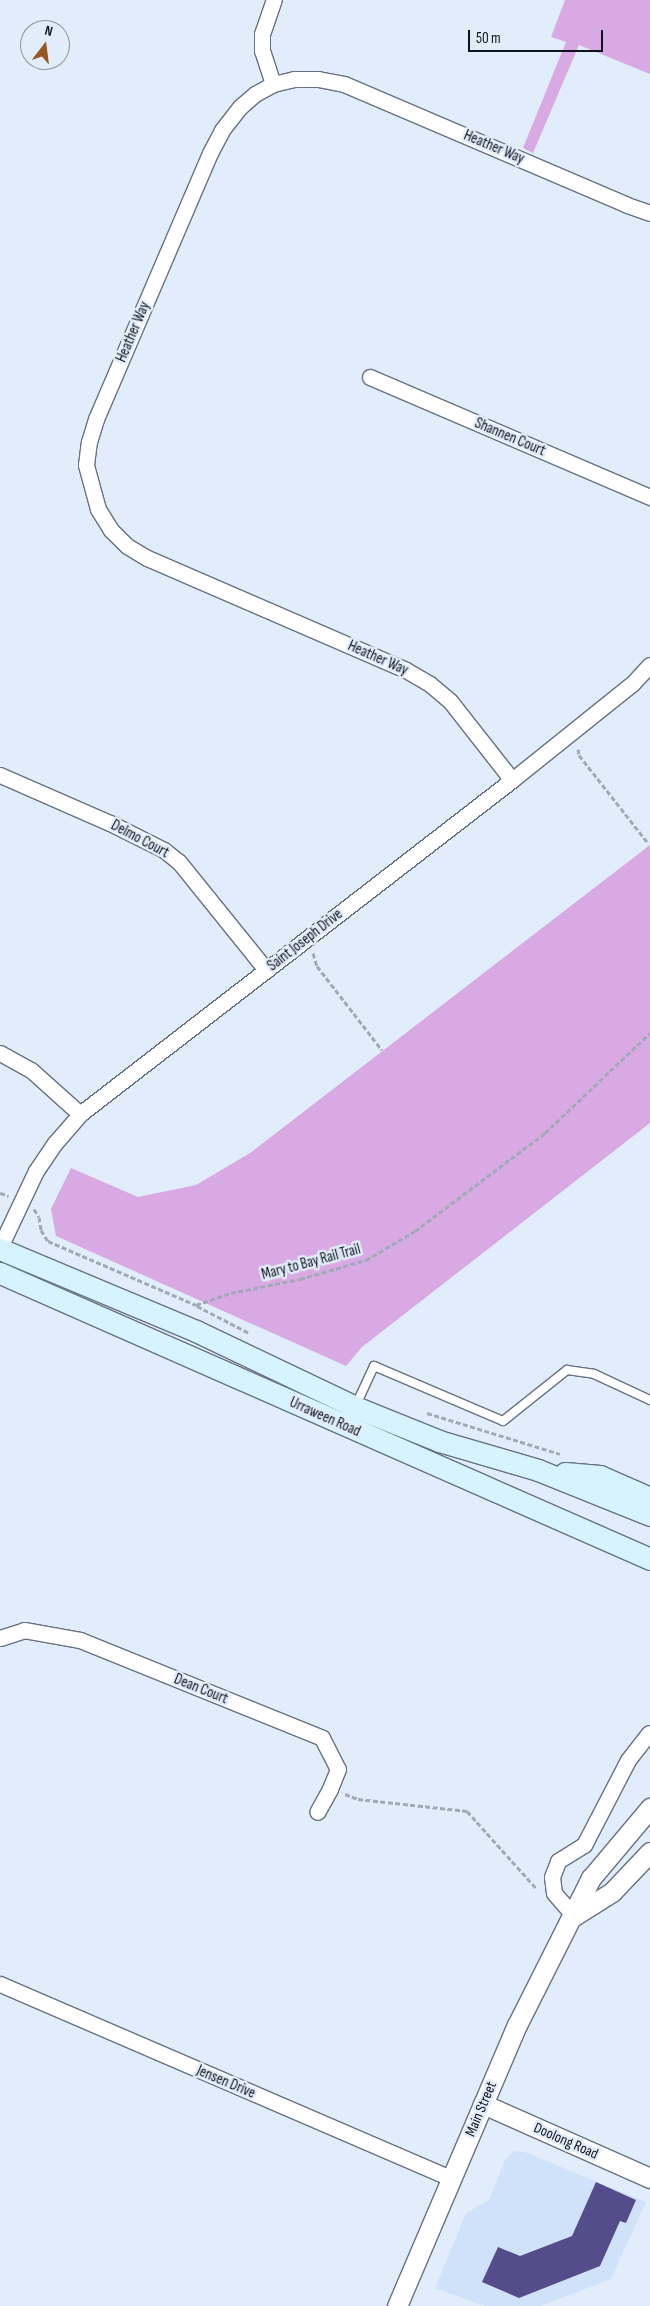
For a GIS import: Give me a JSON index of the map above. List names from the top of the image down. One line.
{"streets":{"main road":["Urraween Road"],"street":["Heather Way","Shannen Court","Delmo Court","Saint Joseph Drive","Dean Court","Jensen Drive","Main Street","Doolong Road"],"path":["Mary to Bay Rail Trail"]},"crossings":[["Heather Way","Saint Joseph Drive"],["Delmo Court","Saint Joseph Drive"],["Saint Joseph Drive","Urraween Road"],["Jensen Drive","Main Street"],["Main Street","Doolong Road"]],"scale_bar":"50 m","north":"top"}
